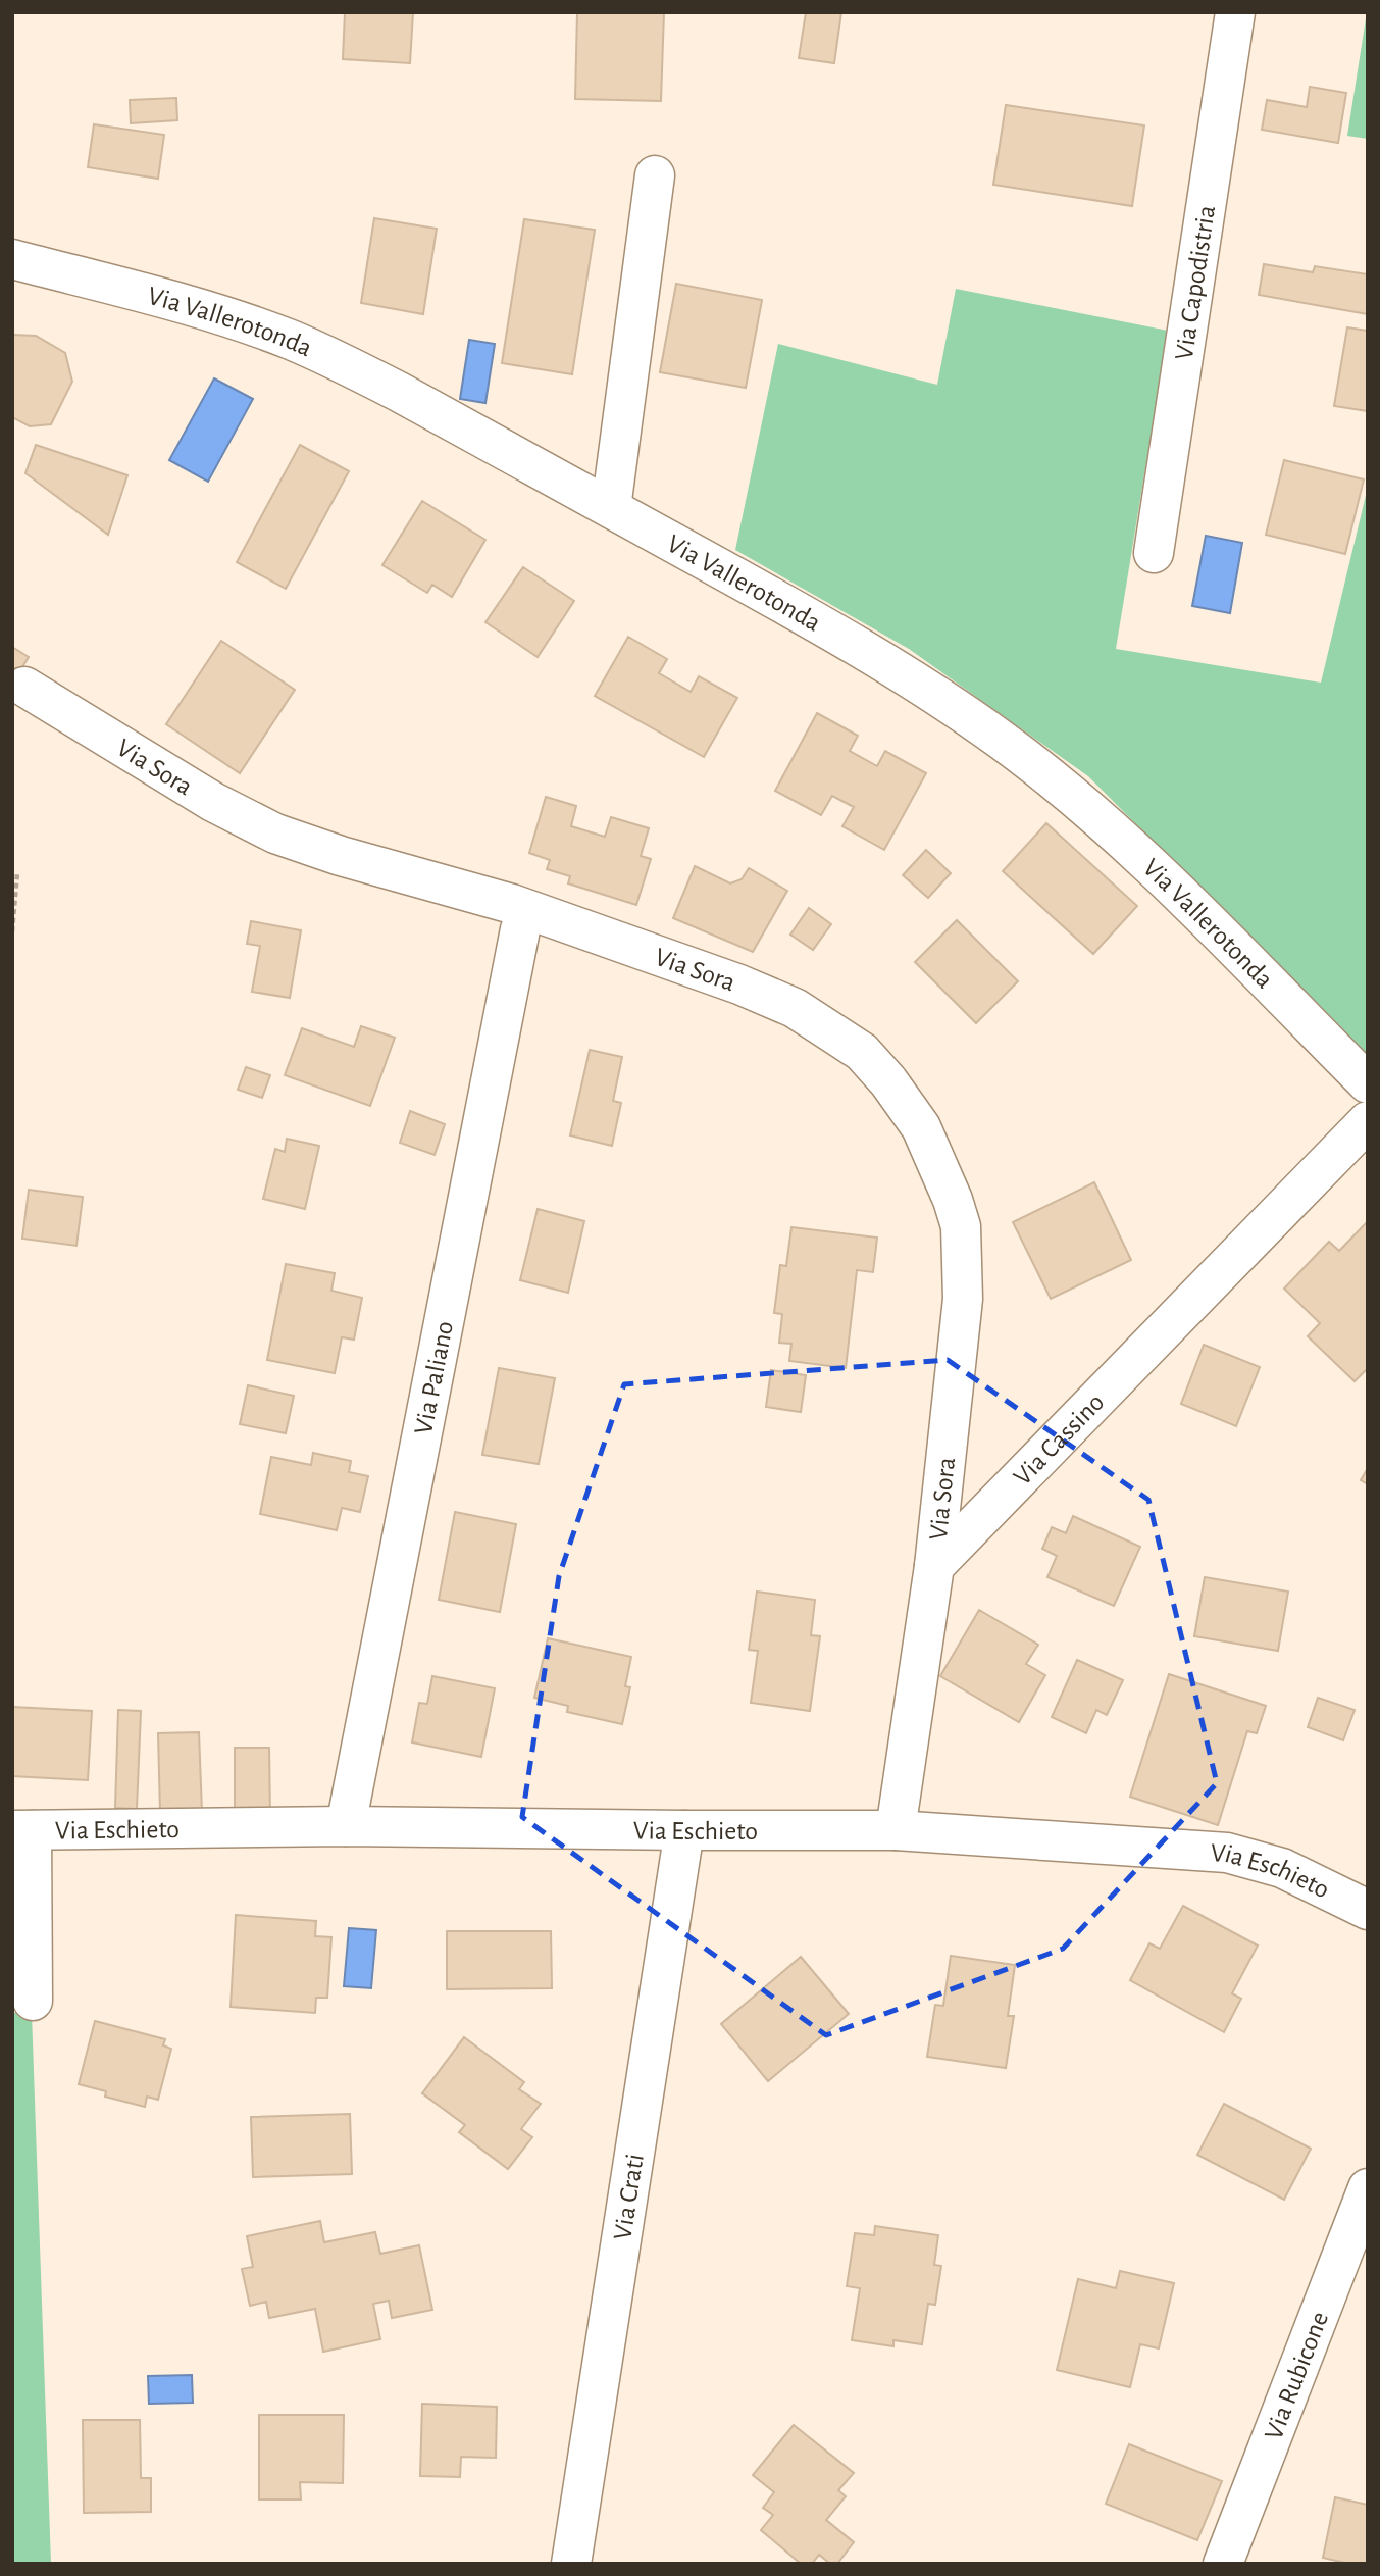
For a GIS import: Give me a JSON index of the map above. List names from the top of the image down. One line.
{"streets":{"street":["Via Capodistria","Via Vallerotonda","Via Sora","Via Paliano","Via Cassino","Via Eschieto","Via Crati","Via Rubicone"]},"crossings":[["Via Sora","Via Cassino"],["Via Paliano","Via Eschieto"],["Via Eschieto","Via Crati"]]}
